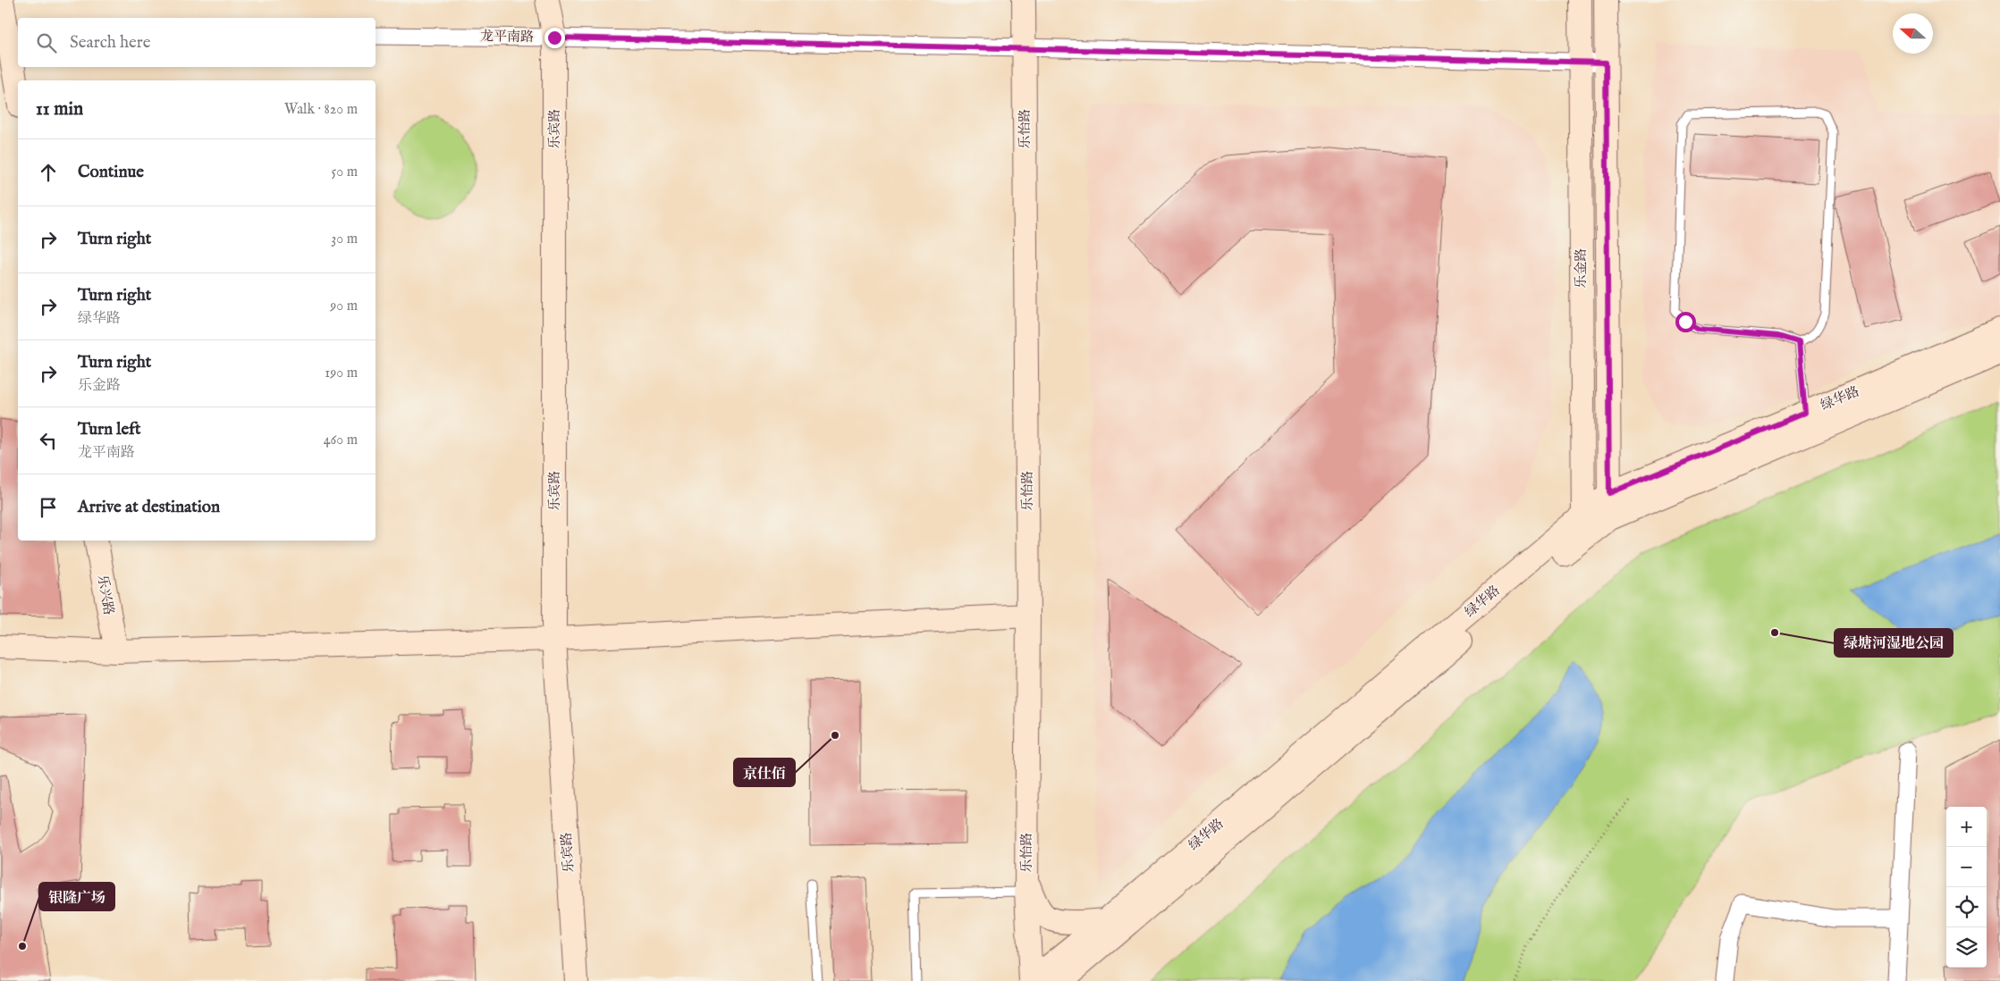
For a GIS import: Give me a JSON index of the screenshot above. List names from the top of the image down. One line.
{"streets":{"main road":["乐宾路","乐怡路","乐金路","绿华路","乐兴路"],"street":["龙平南路"]},"crossings":[["龙平南路","乐宾路"],["龙平南路","乐怡路"],["龙平南路","乐金路"],["乐怡路","绿华路"],["乐金路","绿华路"]],"places":["绿塘河湿地公园","京仕佰","银隆广场"],"north":"left","page":{"search":"Search here","heading":["11 min","Walk · 820 m"],"list":[["Continue","50 m"],["Turn right","30 m"],["Turn right","绿华路","90 m"],["Turn right","乐金路","190 m"],["Turn left","龙平南路","460 m"],"Arrive at destination"],"map_buttons":["+","−"]}}
